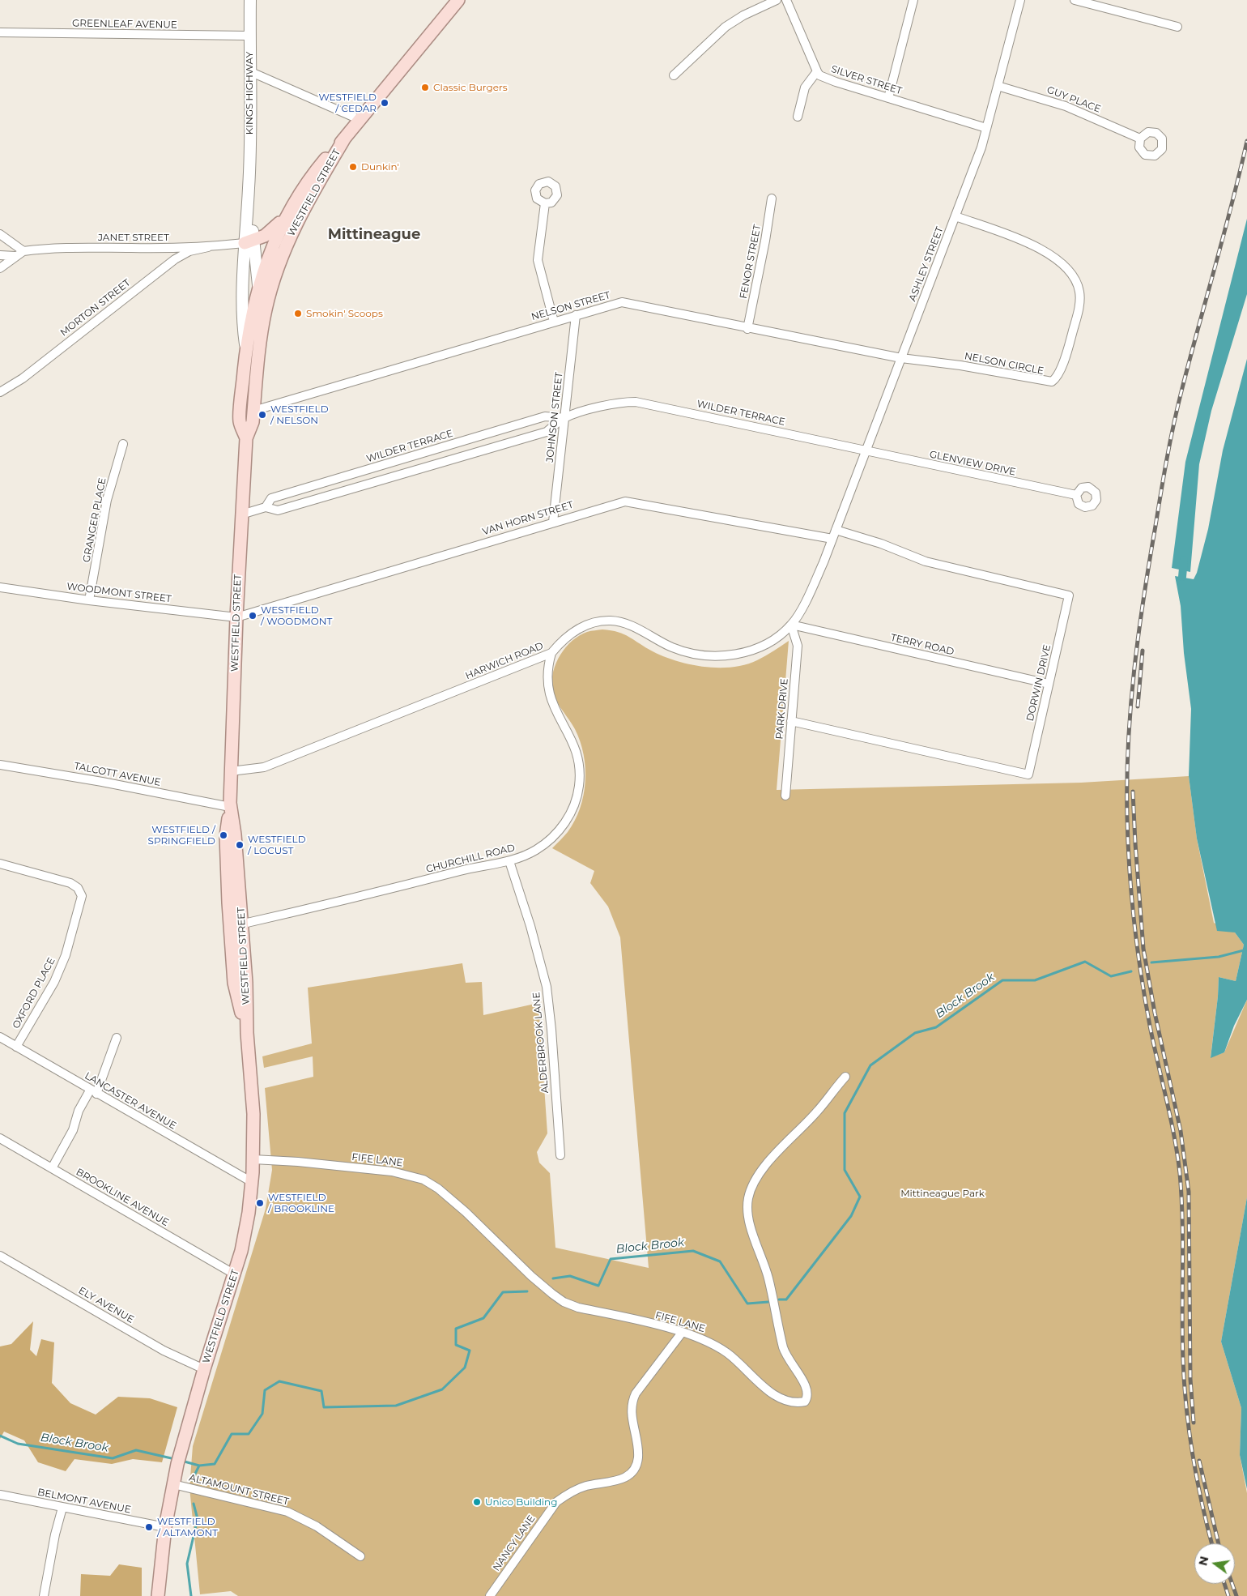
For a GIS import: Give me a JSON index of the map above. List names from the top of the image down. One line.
{"streets":{"main road":["KINGS HIGHWAY","WESTFIELD STREET"],"street":["GREENLEAF AVENUE","SILVER STREET","GUY PLACE","JANET STREET","FENOR STREET","ASHLEY STREET","NELSON STREET","MORTON STREET","NELSON CIRCLE","WILDER TERRACE","JOHNSON STREET","GLENVIEW DRIVE","VAN HORN STREET","GRANGER PLACE","WOODMONT STREET","TERRY ROAD","HARWICH ROAD","DORWIN DRIVE","PARK DRIVE","TALCOTT AVENUE","CHURCHILL ROAD","OXFORD PLACE","ALDERBROOK LANE","LANCASTER AVENUE","FIFE LANE","BROOKLINE AVENUE","ELY AVENUE","ALTAMOUNT STREET","BELMONT AVENUE","NANCY LANE"]},"crossings":[["GREENLEAF AVENUE","KINGS HIGHWAY"],["SILVER STREET","ASHLEY STREET"],["KINGS HIGHWAY","WESTFIELD STREET"],["KINGS HIGHWAY","JANET STREET"],["GUY PLACE","ASHLEY STREET"],["WESTFIELD STREET","NELSON STREET"],["WESTFIELD STREET","WILDER TERRACE"],["WESTFIELD STREET","VAN HORN STREET"],["WESTFIELD STREET","WOODMONT STREET"],["WESTFIELD STREET","HARWICH ROAD"],["WESTFIELD STREET","TALCOTT AVENUE"],["WESTFIELD STREET","CHURCHILL ROAD"],["WESTFIELD STREET","LANCASTER AVENUE"],["WESTFIELD STREET","FIFE LANE"],["WESTFIELD STREET","BROOKLINE AVENUE"],["WESTFIELD STREET","ELY AVENUE"],["WESTFIELD STREET","ALTAMOUNT STREET"],["WESTFIELD STREET","BELMONT AVENUE"],["JANET STREET","MORTON STREET"],["FENOR STREET","NELSON STREET"],["ASHLEY STREET","NELSON STREET"],["ASHLEY STREET","NELSON CIRCLE"],["ASHLEY STREET","WILDER TERRACE"],["ASHLEY STREET","GLENVIEW DRIVE"],["ASHLEY STREET","HARWICH ROAD"],["ASHLEY STREET","DORWIN DRIVE"],["NELSON STREET","NELSON CIRCLE"],["NELSON STREET","JOHNSON STREET"],["WILDER TERRACE","JOHNSON STREET"],["WILDER TERRACE","GLENVIEW DRIVE"],["JOHNSON STREET","VAN HORN STREET"],["VAN HORN STREET","WOODMONT STREET"],["VAN HORN STREET","HARWICH ROAD"],["GRANGER PLACE","WOODMONT STREET"],["TERRY ROAD","HARWICH ROAD"],["TERRY ROAD","DORWIN DRIVE"],["TERRY ROAD","PARK DRIVE"],["HARWICH ROAD","DORWIN DRIVE"],["HARWICH ROAD","PARK DRIVE"],["HARWICH ROAD","CHURCHILL ROAD"],["DORWIN DRIVE","PARK DRIVE"],["CHURCHILL ROAD","ALDERBROOK LANE"],["OXFORD PLACE","LANCASTER AVENUE"],["FIFE LANE","NANCY LANE"]],"districts":["Mittineague"],"water":["Block Brook"],"parks":["Mittineague Park"],"places":["Classic Burgers","WESTFIELD / CEDAR","Dunkin'","Smokin' Scoops","WESTFIELD / NELSON","WESTFIELD / WOODMONT","WESTFIELD / SPRINGFIELD","WESTFIELD / LOCUST","WESTFIELD / BROOKLINE","Unico Building","WESTFIELD / ALTAMONT"],"north":"left"}
